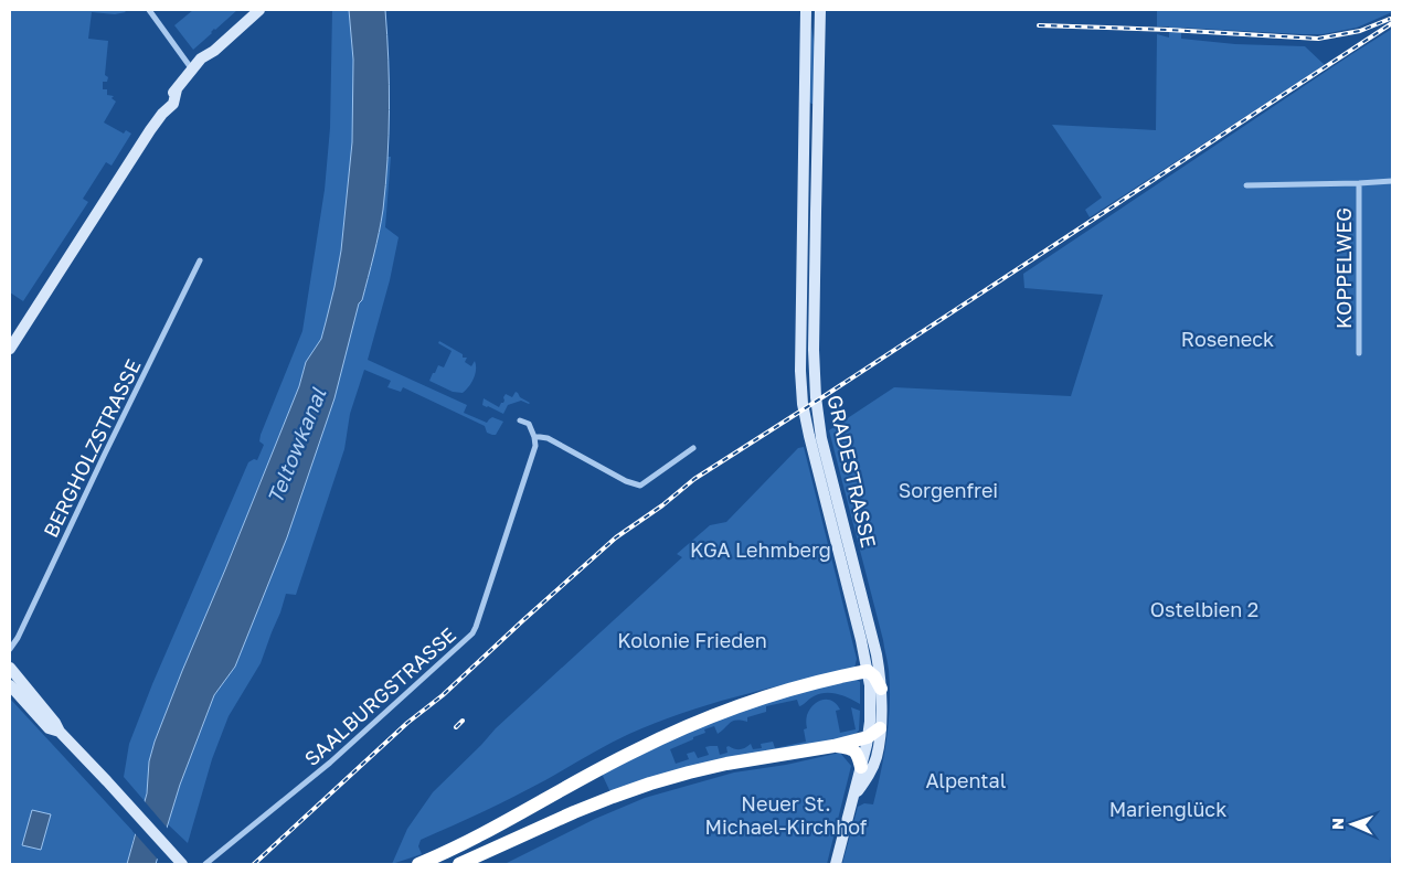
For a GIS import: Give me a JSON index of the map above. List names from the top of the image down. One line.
{"streets":{"main road":["GRADESTRASSE"],"street":["KOPPELWEG","BERGHOLZSTRASSE","SAALBURGSTRASSE"]},"water":["Teltowkanal"],"parks":["Roseneck","Sorgenfrei","KGA Lehmberg","Ostelbien 2","Kolonie Frieden","Alpental","Neuer St. Michael-Kirchhof","Marienglück"],"north":"left"}
